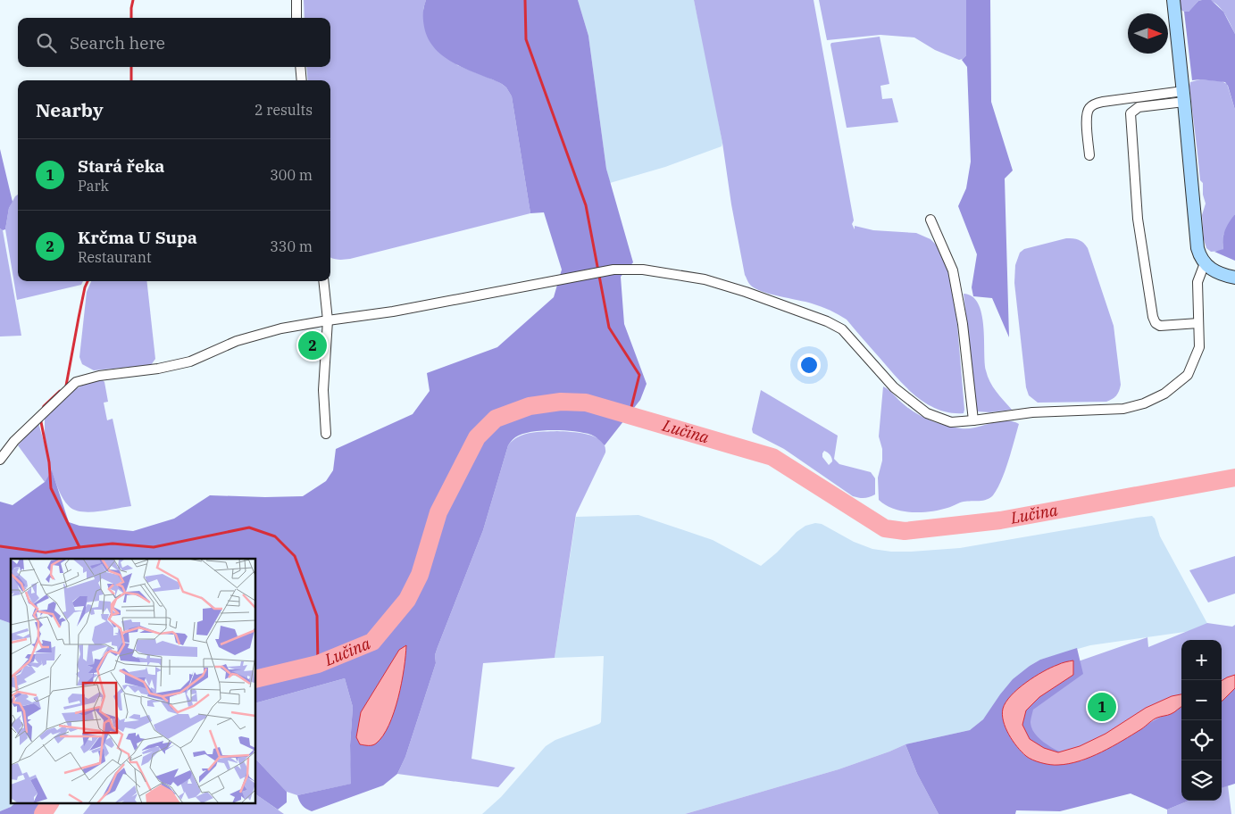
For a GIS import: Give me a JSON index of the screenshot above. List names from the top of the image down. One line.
{"water":["Lučina"],"north":"right","page":{"search":"Search here","heading":["Nearby","2 results"],"list":[{"mark":"1","name":"Stará řeka","note":"Park","value":"300 m"},{"mark":"2","name":"Krčma U Supa","note":"Restaurant","value":"330 m"}],"pins":["2","1"],"map_buttons":["+","−"]}}
